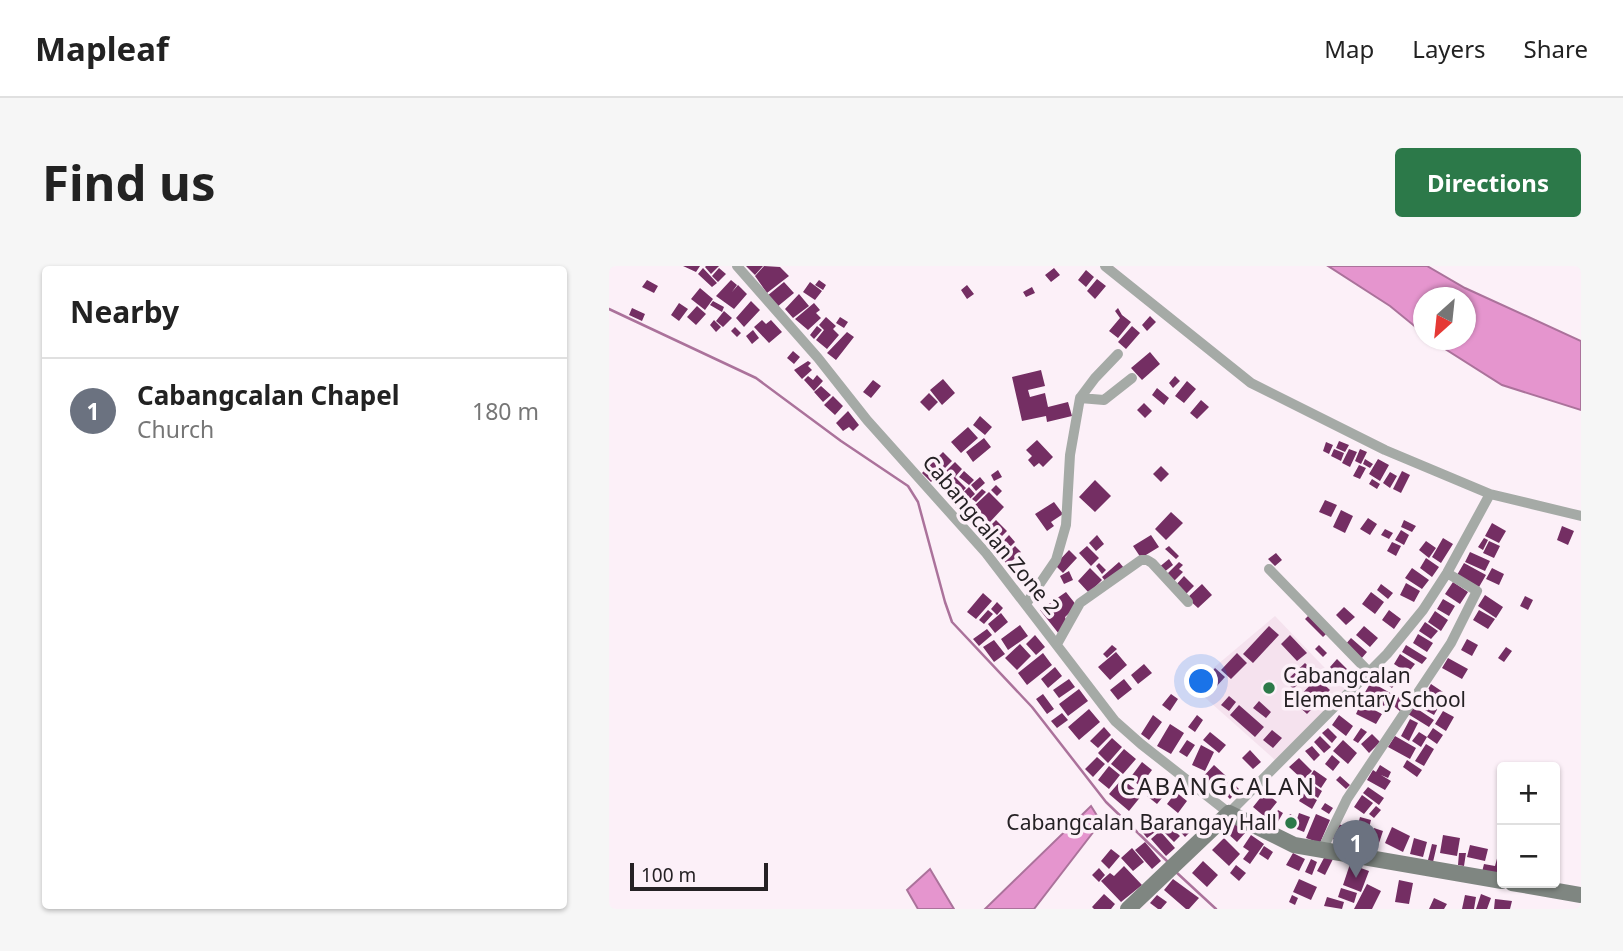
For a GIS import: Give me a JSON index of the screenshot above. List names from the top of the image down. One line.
{"streets":{"street":["Cabangcalan Zone 2"]},"districts":["CABANGCALAN"],"places":["Cabangcalan Elementary School","Cabangcalan Barangay Hall"],"scale_bar":"100 m","north":"bottom left","page":{"header":"Mapleaf","nav":["Map","Layers","Share"],"buttons":"Directions","title":"Find us","heading":"Nearby","list":[{"mark":"1","name":"Cabangcalan Chapel","note":"Church","value":"180 m"}],"map_buttons":["+","−"],"pins":"1","scale":"100 m"}}
